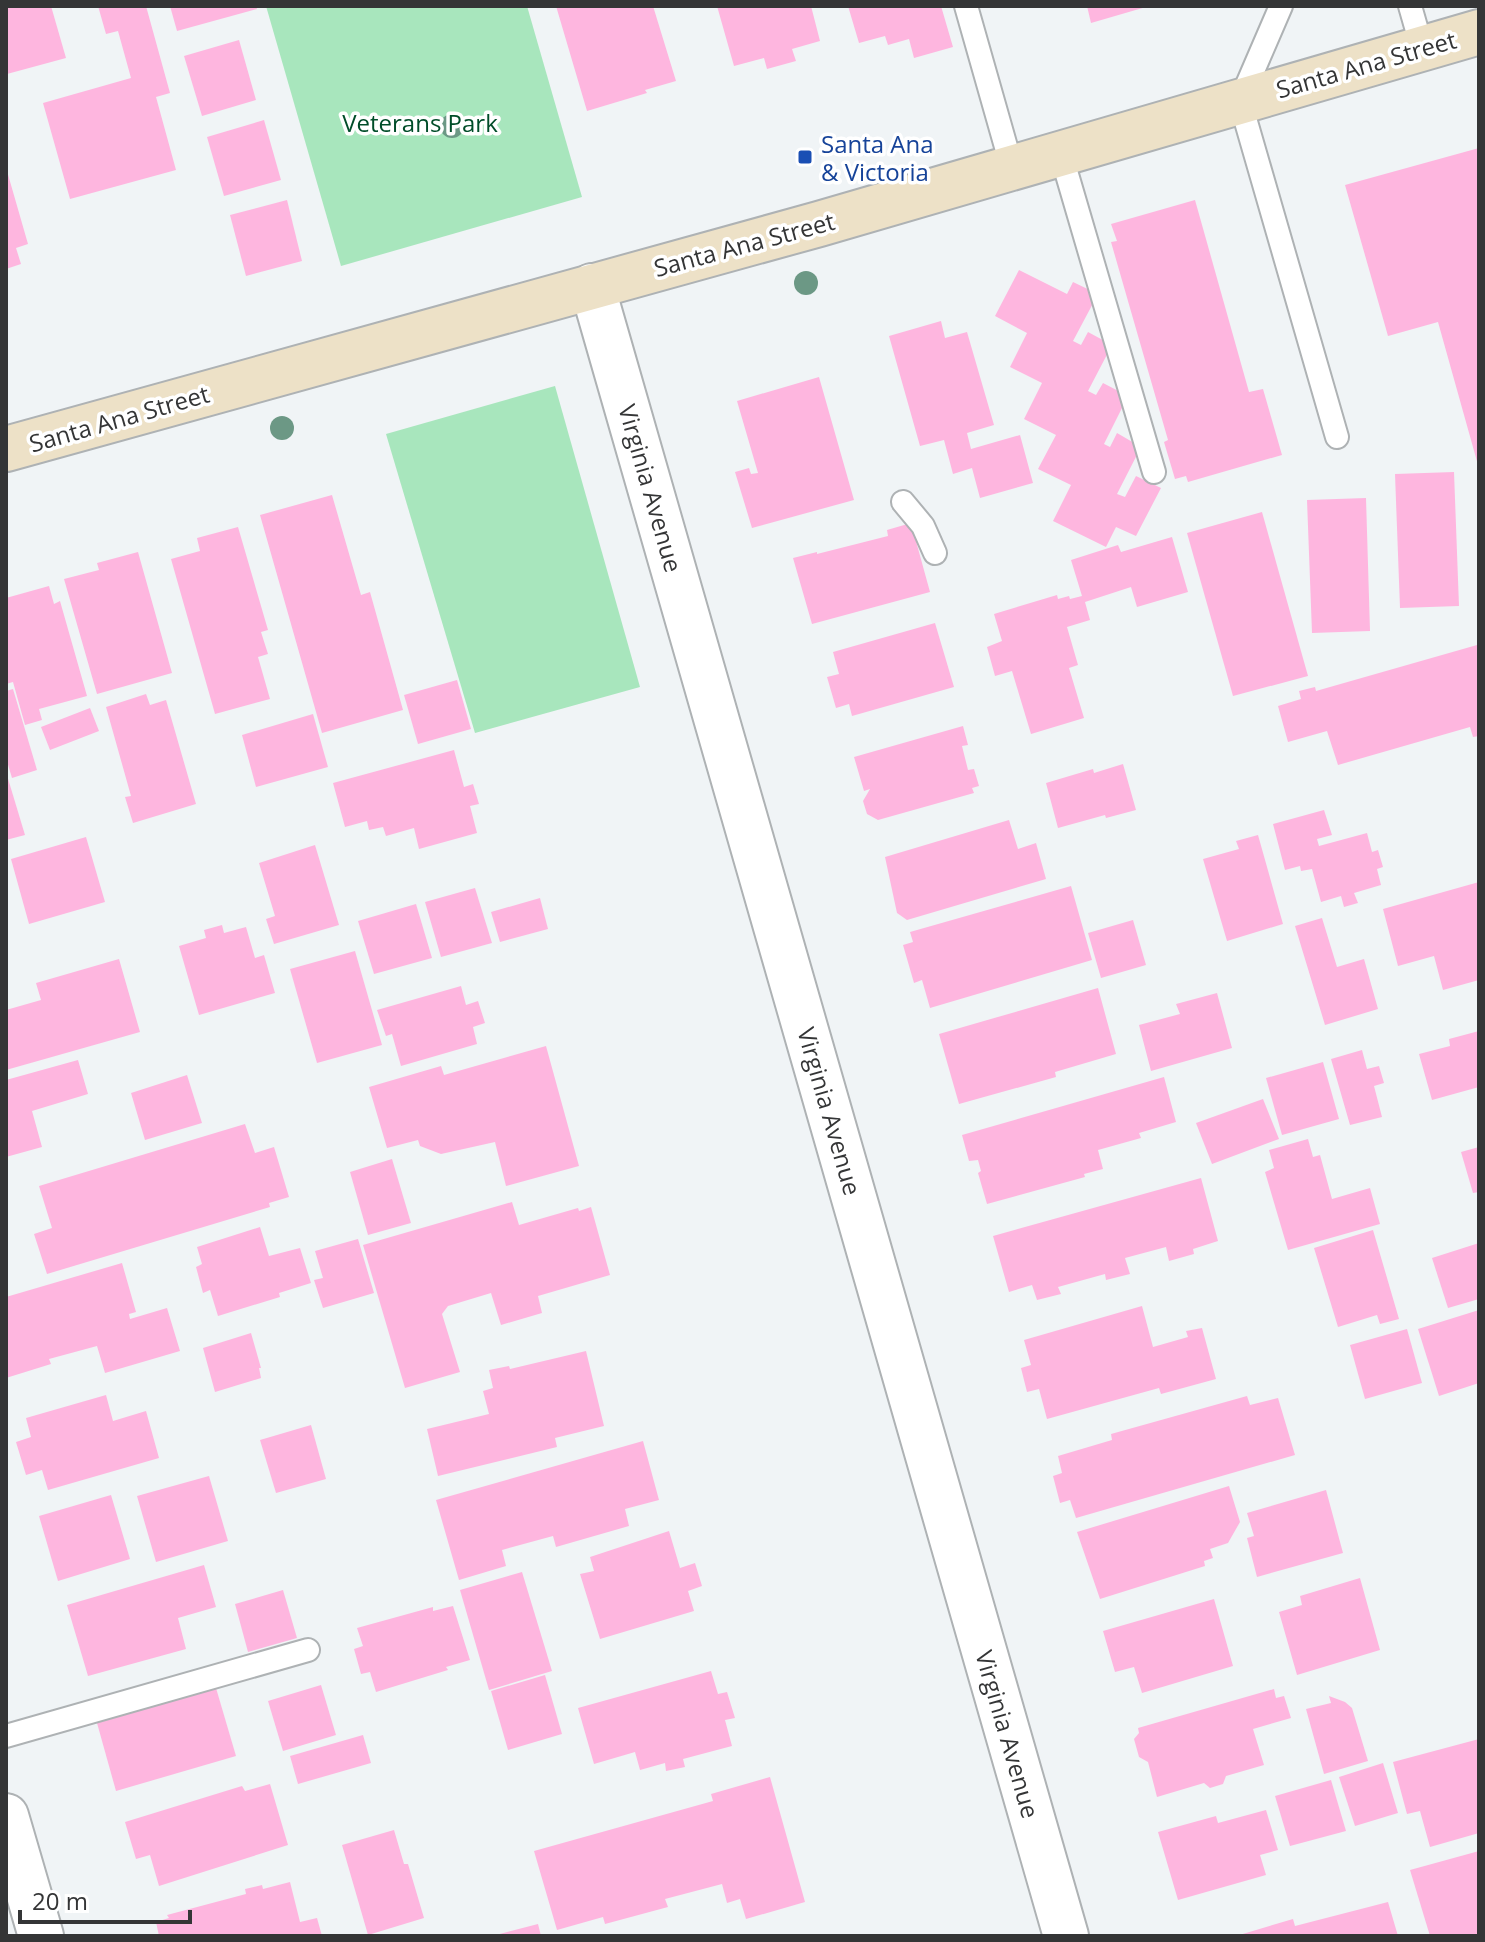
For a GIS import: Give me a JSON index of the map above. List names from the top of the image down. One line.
{"streets":{"street":["Santa Ana Street","Virginia Avenue"]},"crossings":[["Santa Ana Street","Virginia Avenue"]],"parks":["Veterans Park"],"places":{"transit":["Santa Ana & Victoria"]},"scale_bar":"20 m"}
